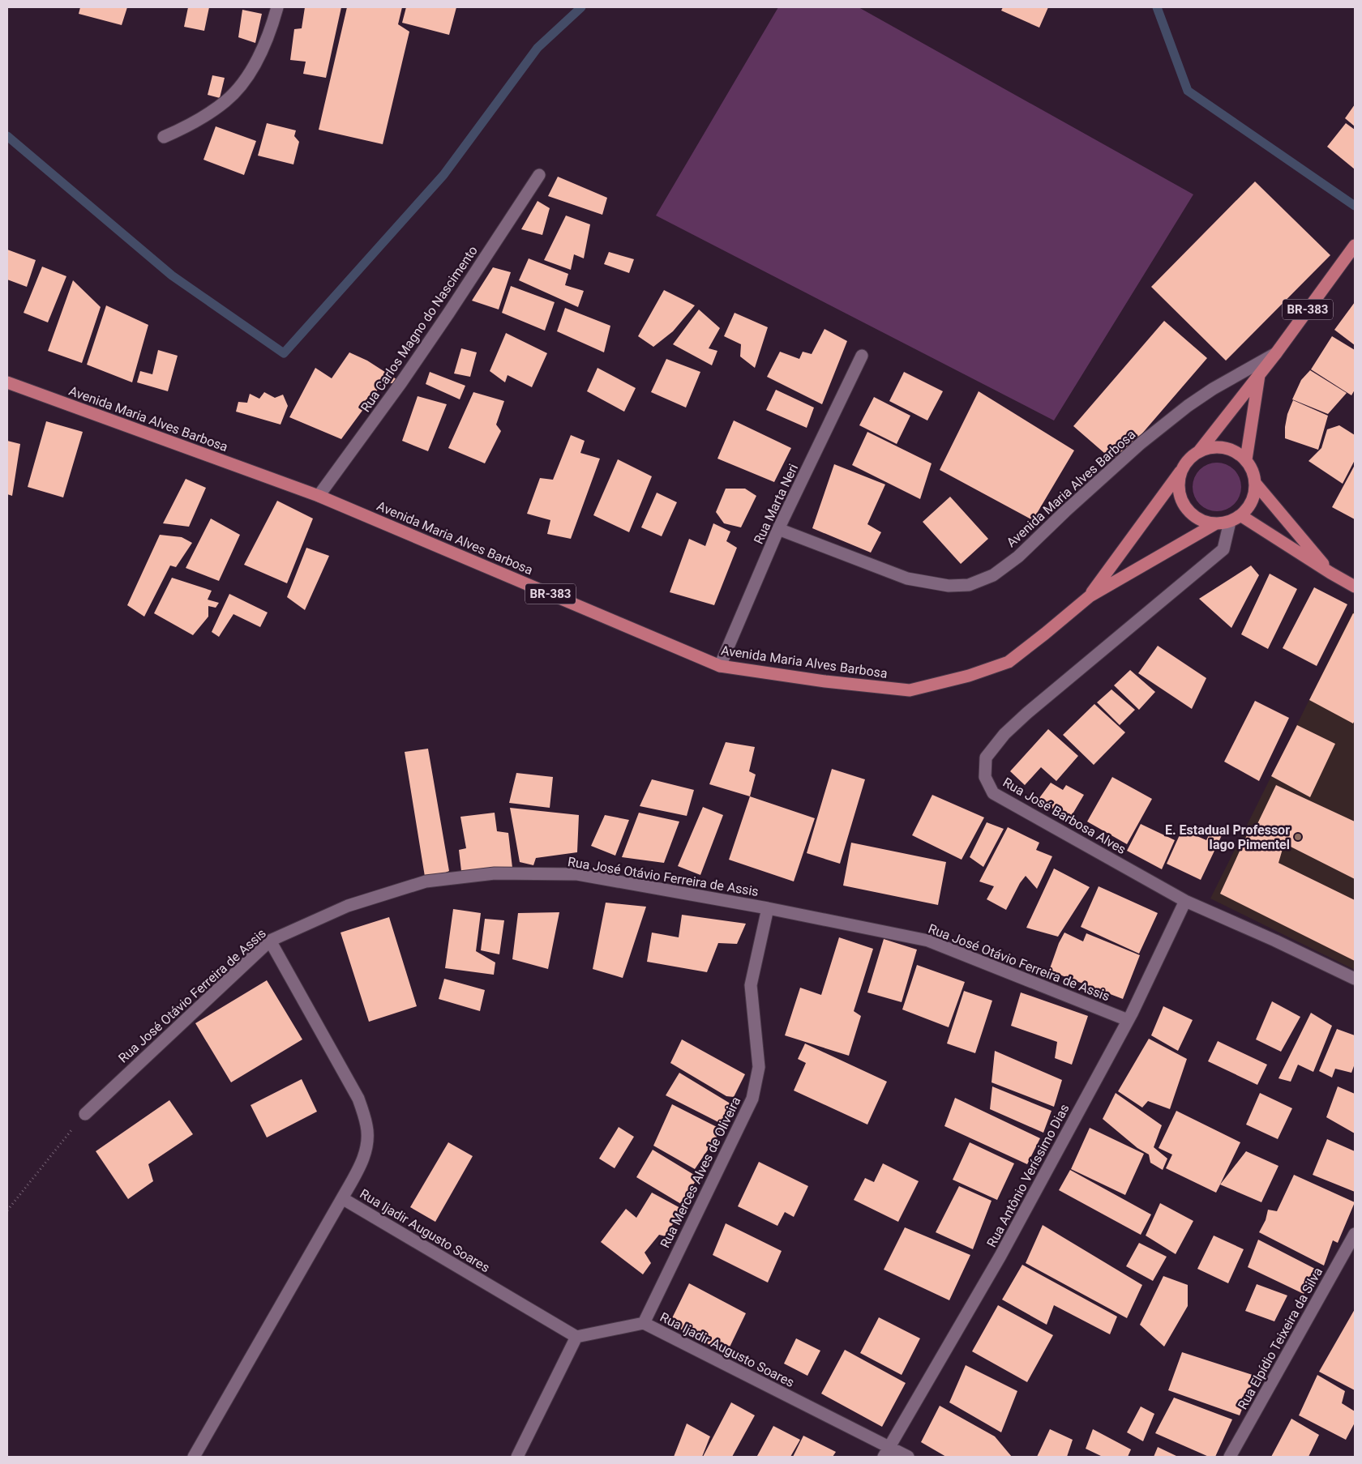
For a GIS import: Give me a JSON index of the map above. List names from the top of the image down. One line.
{"streets":{"highway":["BR-383","Avenida Maria Alves Barbosa"],"street":["Rua Carlos Magno do Nascimento","Rua Marta Neri","Rua José Barbosa Alves","Rua José Otávio Ferreira de Assis","Rua Merces Alves de Oliveira","Rua Antônio Veríssimo Dias","Rua Ijadir Augusto Soares","Rua Elpídio Teixeira da Silva"]},"crossings":[["BR-383","Avenida Maria Alves Barbosa"],["BR-383","Rua José Barbosa Alves"],["Rua Carlos Magno do Nascimento","Avenida Maria Alves Barbosa"],["Avenida Maria Alves Barbosa","Rua Marta Neri"],["Avenida Maria Alves Barbosa","Rua José Barbosa Alves"],["Rua José Barbosa Alves","Rua Antônio Veríssimo Dias"],["Rua José Otávio Ferreira de Assis","Rua Merces Alves de Oliveira"],["Rua José Otávio Ferreira de Assis","Rua Antônio Veríssimo Dias"],["Rua Merces Alves de Oliveira","Rua Ijadir Augusto Soares"],["Rua Antônio Veríssimo Dias","Rua Ijadir Augusto Soares"]],"places":["E. Estadual Professor Iago Pimentel"]}
